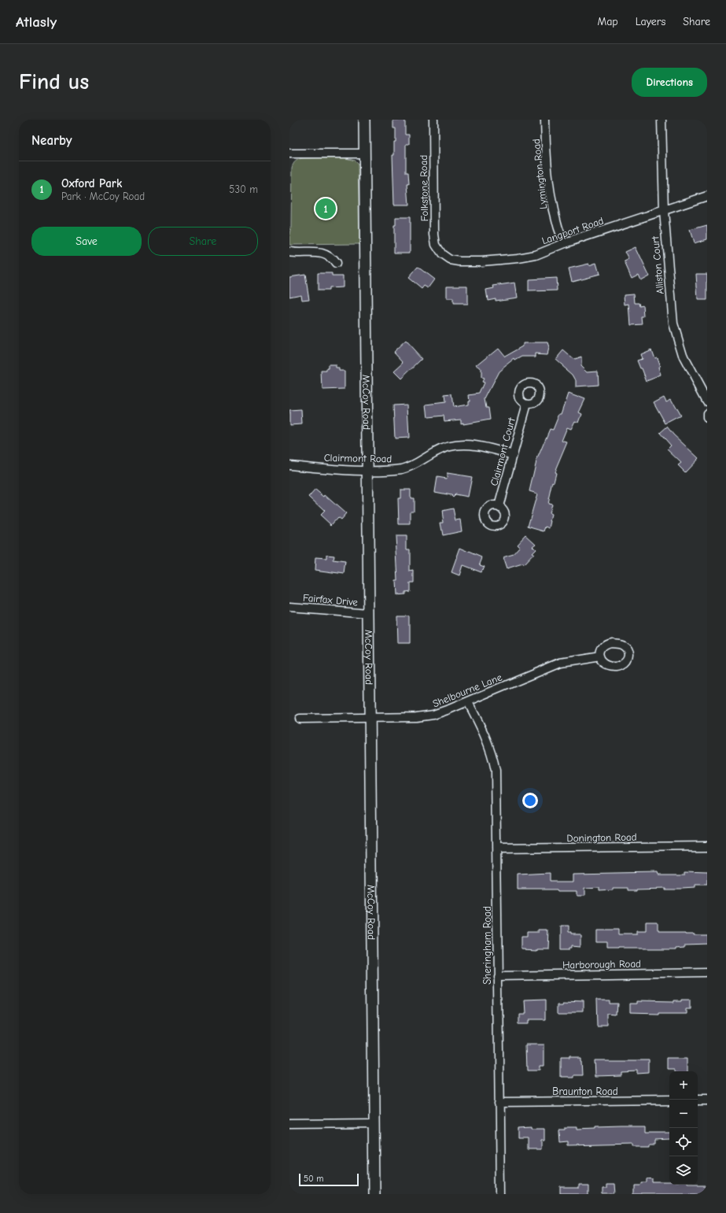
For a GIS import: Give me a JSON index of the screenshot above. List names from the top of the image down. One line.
{"streets":{"main road":["McCoy Road"],"street":["Lymington Road","Folkstone Road","Langport Road","Alliston Court","Clairmont Court","Clairmont Road","Fairfax Drive","Shelbourne Lane","Donington Road","Sheringham Road","Harborough Road","Braunton Road"]},"crossings":[["Lymington Road","Langport Road"],["Folkstone Road","Langport Road"],["Langport Road","Alliston Court"],["McCoy Road","Clairmont Road"],["McCoy Road","Fairfax Drive"],["McCoy Road","Shelbourne Lane"],["Clairmont Court","Clairmont Road"],["Shelbourne Lane","Sheringham Road"],["Donington Road","Sheringham Road"],["Sheringham Road","Harborough Road"],["Sheringham Road","Braunton Road"]],"scale_bar":"50 m","page":{"header":"Atlasly","nav":["Map","Layers","Share"],"buttons":["Directions",["Save","Share"]],"title":"Find us","heading":"Nearby","list":[{"mark":"1","name":"Oxford Park","note":"Park · McCoy Road","value":"530 m"}],"pins":"1","map_buttons":["+","−"],"scale":"50 m"}}
